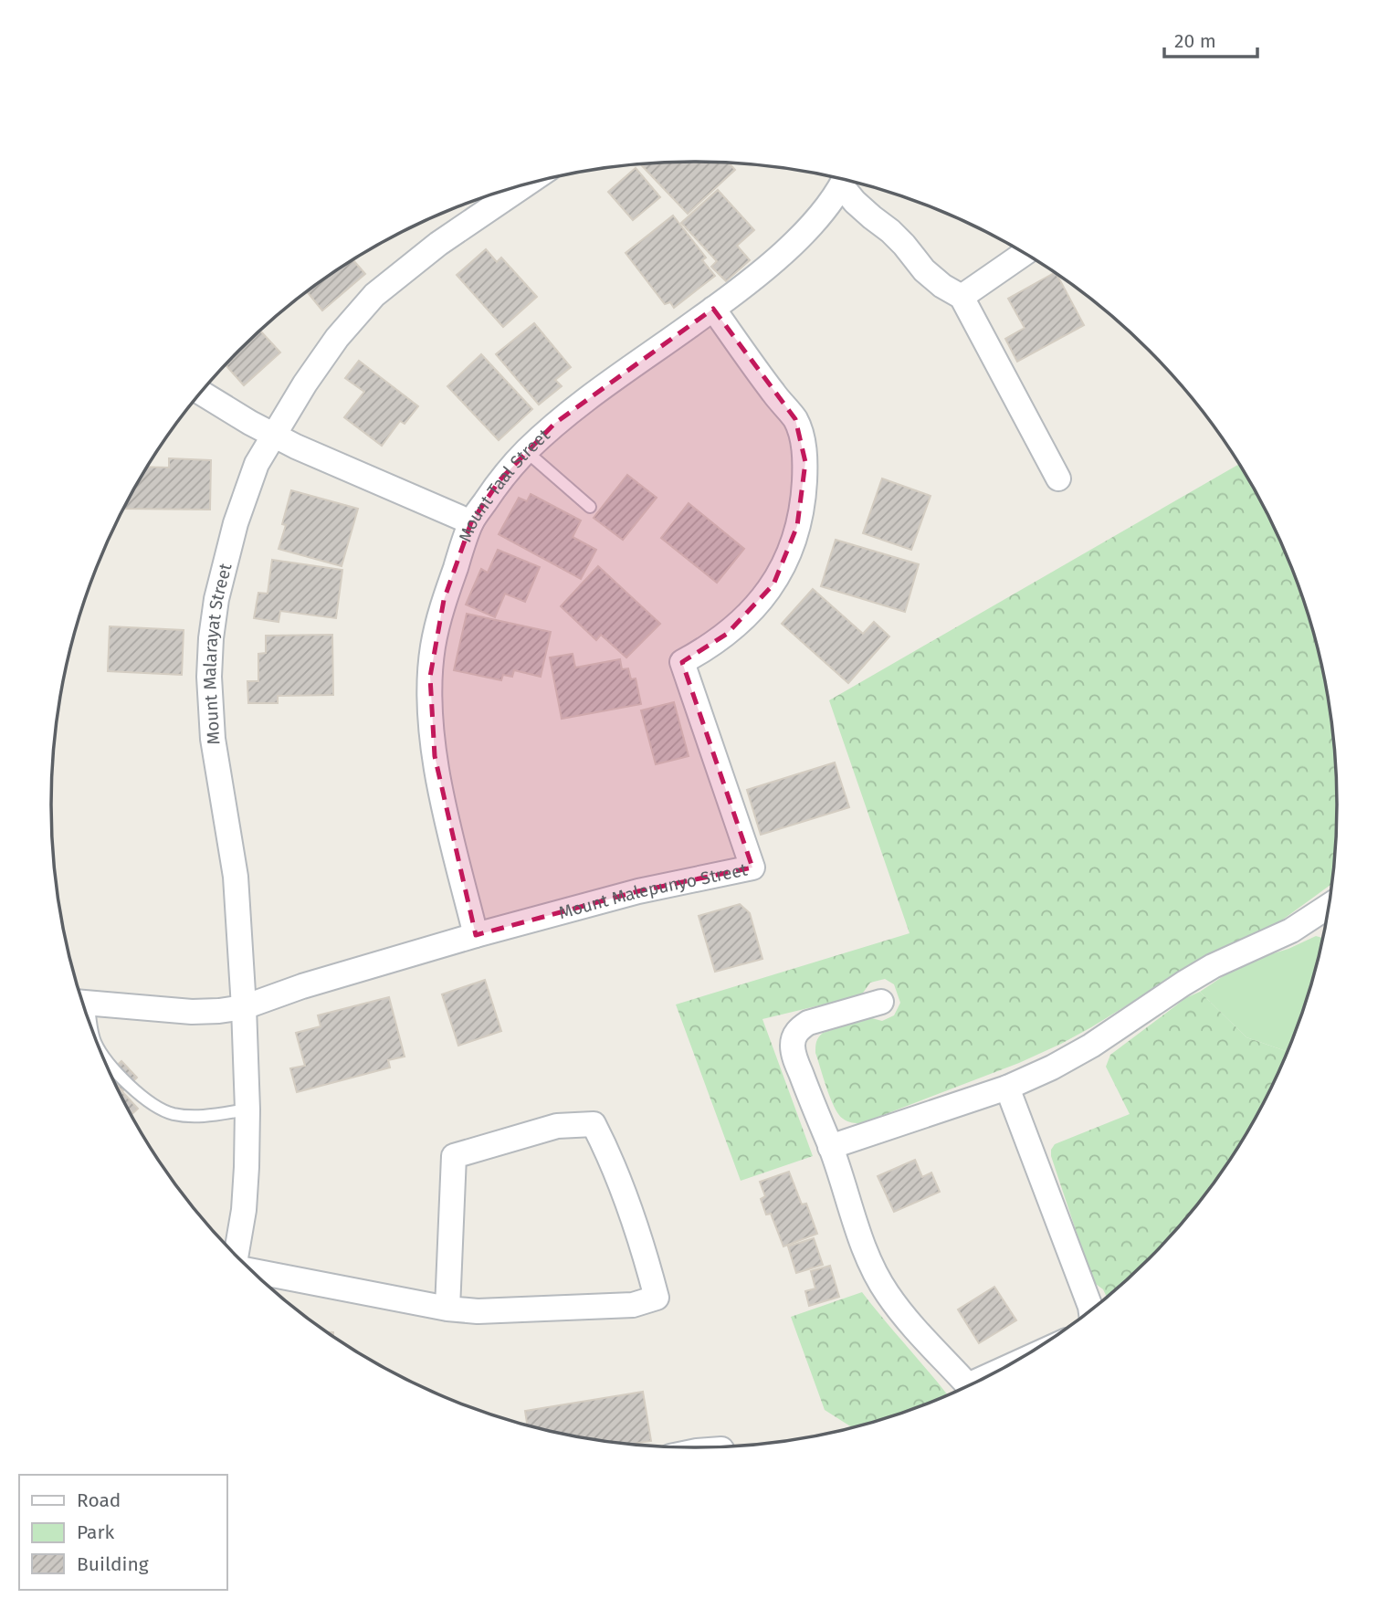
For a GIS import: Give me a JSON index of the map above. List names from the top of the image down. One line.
{"streets":{"street":["Mount Taal Street","Mount Malarayat Street","Mount Malepunyo Street"]},"crossings":[["Mount Taal Street","Mount Malepunyo Street"],["Mount Malarayat Street","Mount Malepunyo Street"]],"legend":["Road","Park","Building"],"scale_bar":"20 m"}
